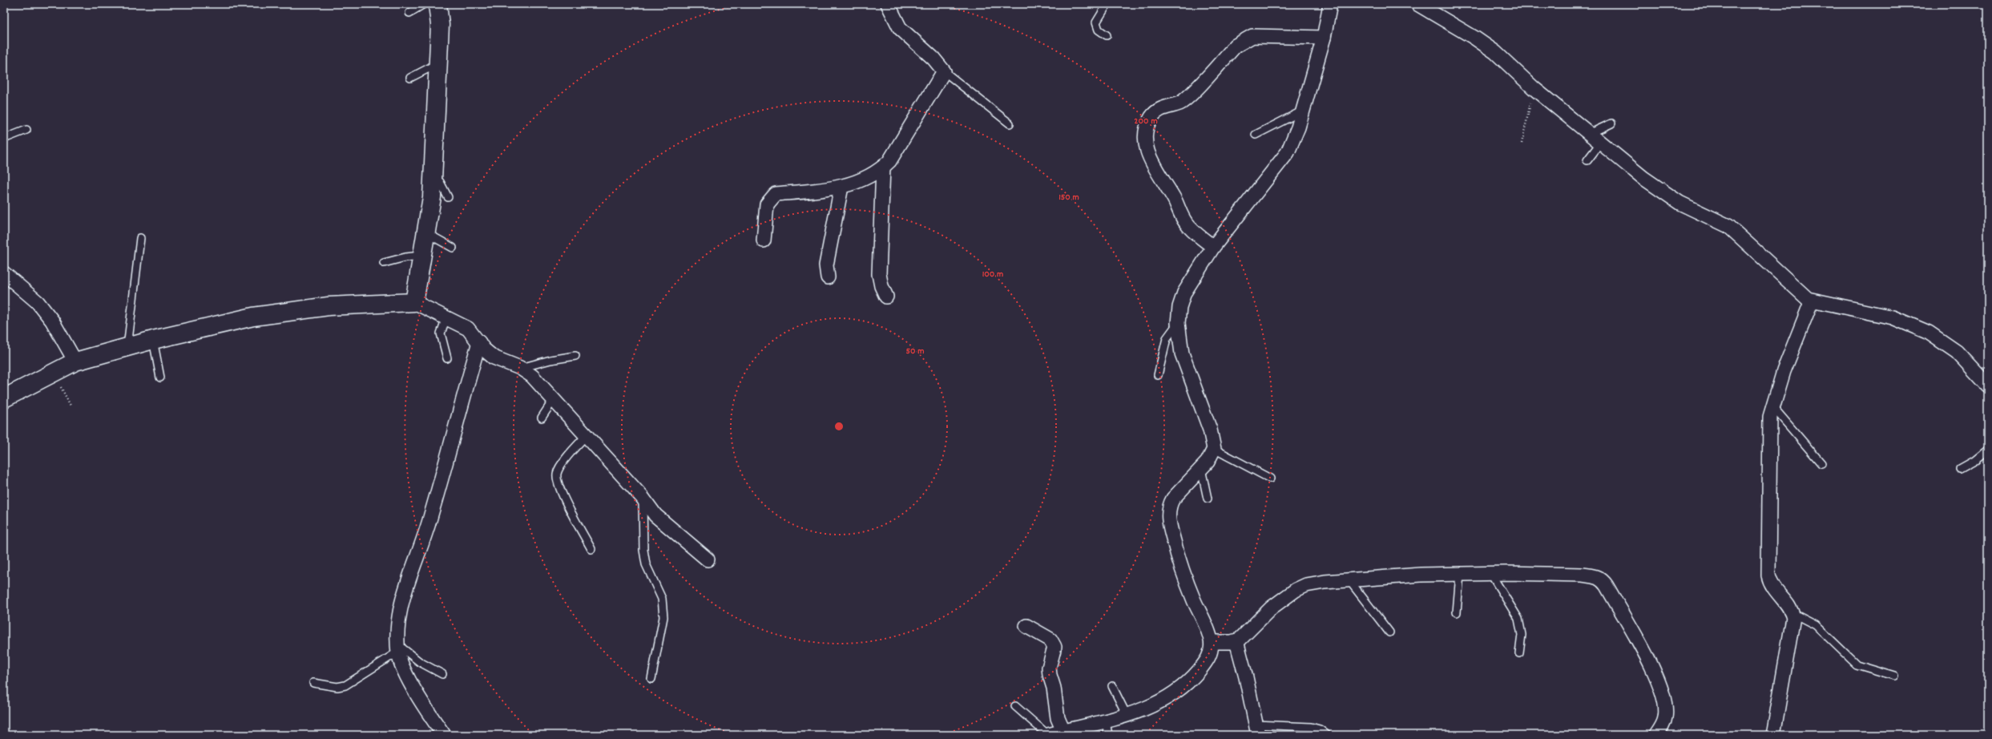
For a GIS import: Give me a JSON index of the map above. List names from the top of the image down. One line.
{"rings":["200 m","150 m","100 m","50 m"]}
